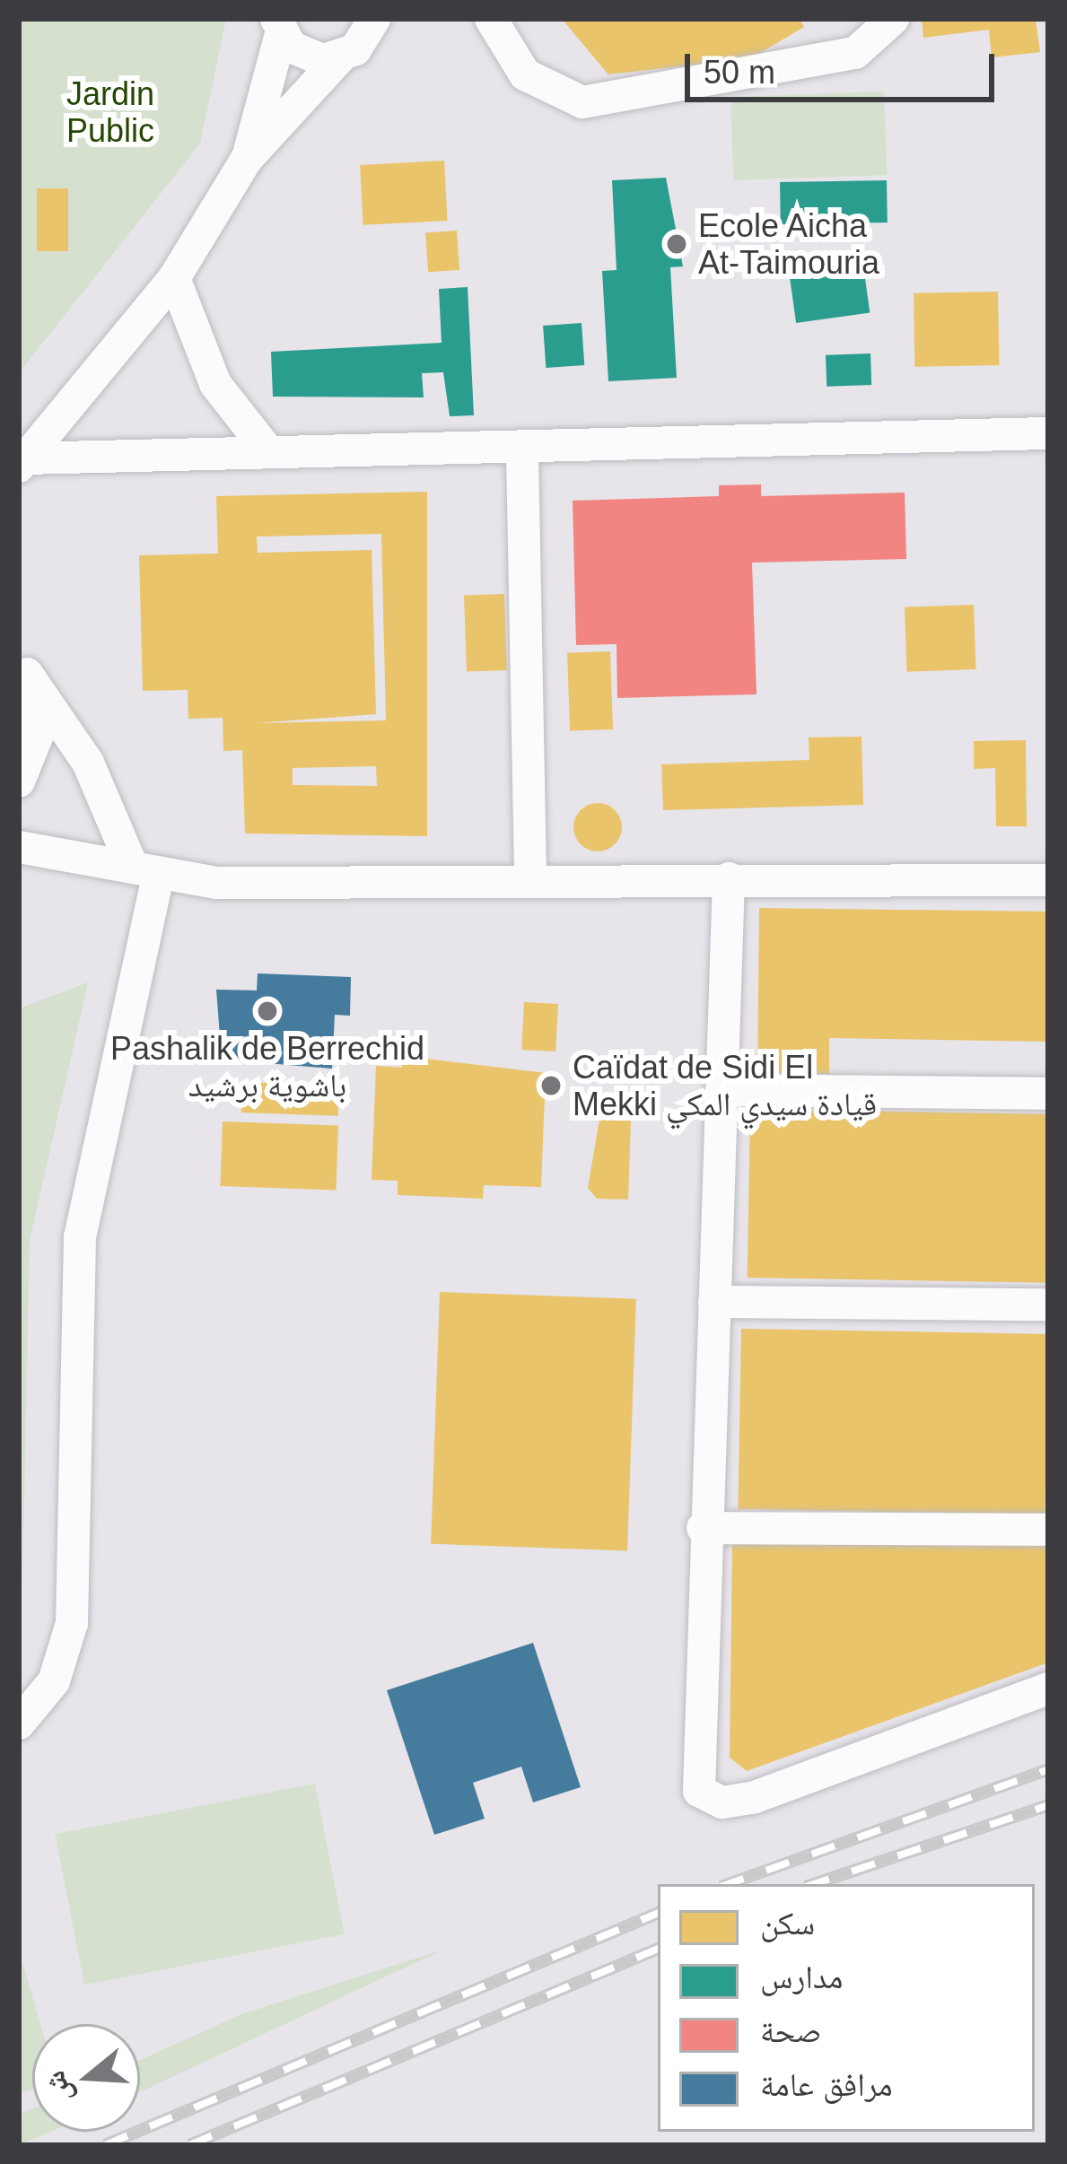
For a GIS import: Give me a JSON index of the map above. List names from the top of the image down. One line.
{"parks":["Jardin Public"],"places":["Ecole Aicha At-Taimouria","Pashalik de Berrechid باشوية برشيد","Caïdat de Sidi El Mekki قيادة سيدي المكي"],"legend":["سكن","مدارس","صحة","مرافق عامة"],"scale_bar":"50 m","north":"left"}
